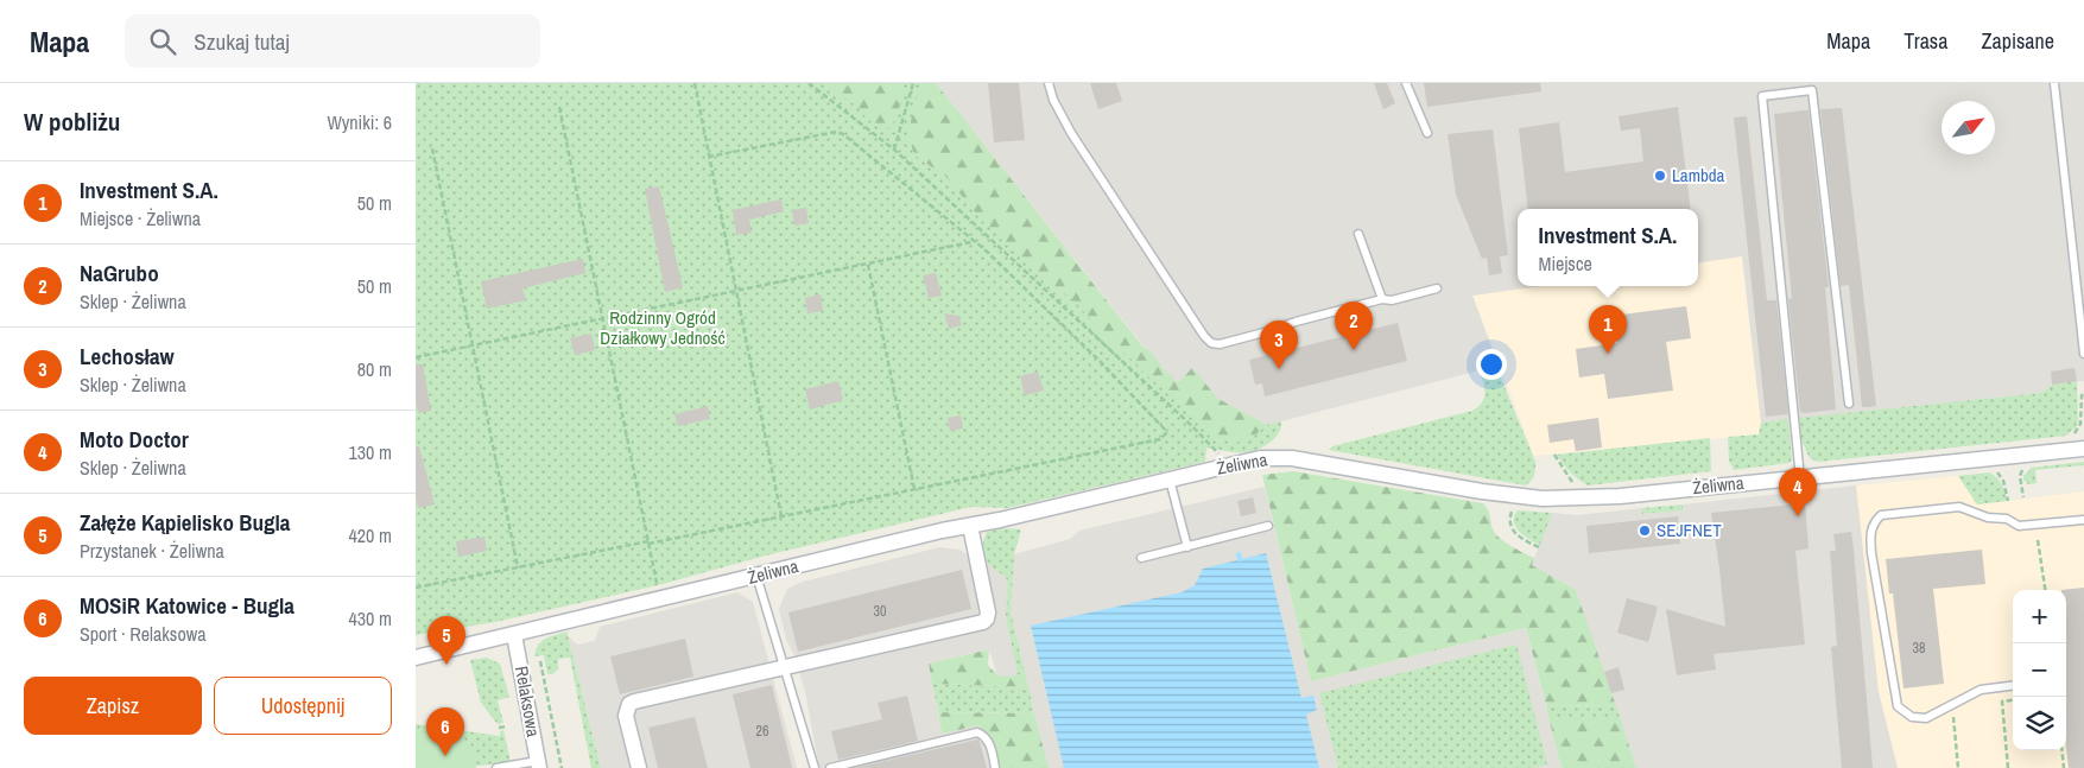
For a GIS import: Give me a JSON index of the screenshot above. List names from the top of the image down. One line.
{"streets":{"street":["Żeliwna","Relaksowa"]},"crossings":[["Żeliwna","Relaksowa"]],"parks":["Rodzinny Ogród Działkowy Jedność"],"places":["Lambda","SEJFNET"],"house_numbers":["30","38","26"],"north":"top right","page":{"header":"Mapa","search":"Szukaj tutaj","nav":["Mapa","Trasa","Zapisane"],"heading":["W pobliżu","Wyniki: 6"],"list":[{"mark":"1","name":"Investment S.A.","note":"Miejsce · Żeliwna","value":"50 m"},{"mark":"2","name":"NaGrubo","note":"Sklep · Żeliwna","value":"50 m"},{"mark":"3","name":"Lechosław","note":"Sklep · Żeliwna","value":"80 m"},{"mark":"4","name":"Moto Doctor","note":"Sklep · Żeliwna","value":"130 m"},{"mark":"5","name":"Załęże Kąpielisko Bugla","note":"Przystanek · Żeliwna","value":"420 m"},{"mark":"6","name":"MOSiR Katowice - Bugla","note":"Sport · Relaksowa","value":"430 m"}],"popup":["Investment S.A.","Miejsce"],"pins":["2","1","3","4","5","6"],"map_buttons":["+","−"],"buttons":["Zapisz","Udostępnij"]}}
